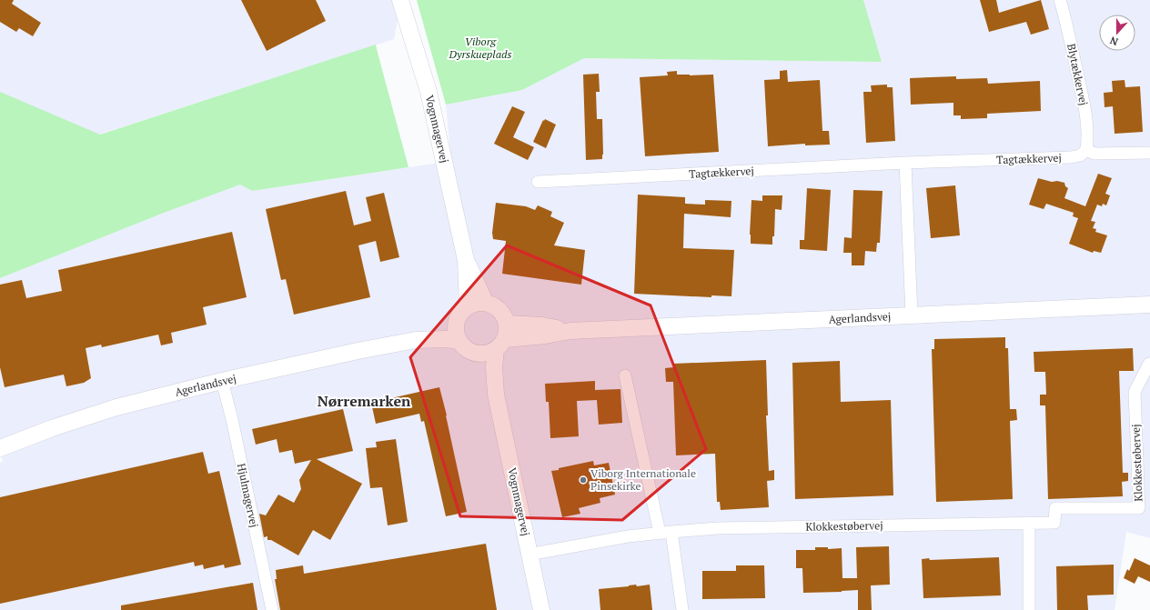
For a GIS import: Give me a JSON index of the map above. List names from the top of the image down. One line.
{"streets":{"street":["Blytækkervej","Vognmagervej","Tagtækkervej","Agerlandsvej","Klokkestøbervej","Hjulmagervej"]},"crossings":[["Blytækkervej","Tagtækkervej"],["Vognmagervej","Agerlandsvej"],["Vognmagervej","Klokkestøbervej"],["Agerlandsvej","Hjulmagervej"]],"districts":["Nørremarken"],"parks":["Viborg Dyrskueplads"],"places":["Viborg Internationale Pinsekirke"],"north":"bottom"}
